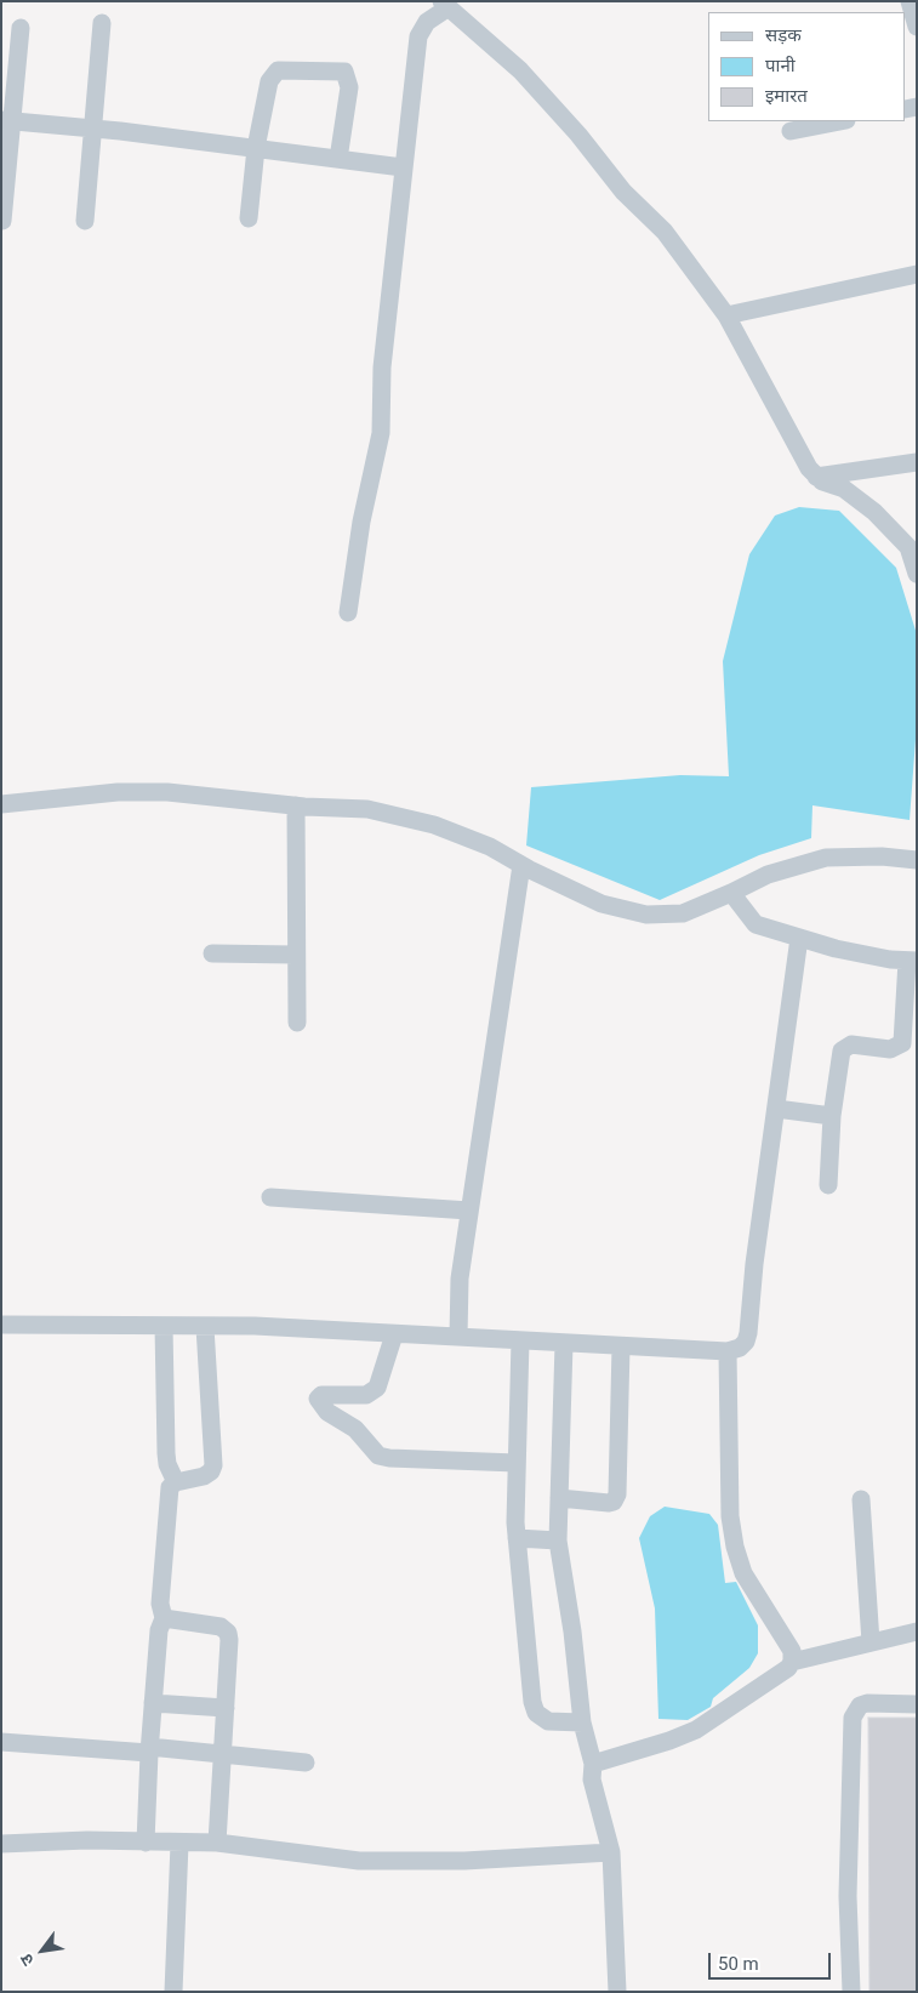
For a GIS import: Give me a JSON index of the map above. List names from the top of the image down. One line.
{"legend":["सड़क","पानी","इमारत"],"scale_bar":"50 m","north":"bottom left"}
